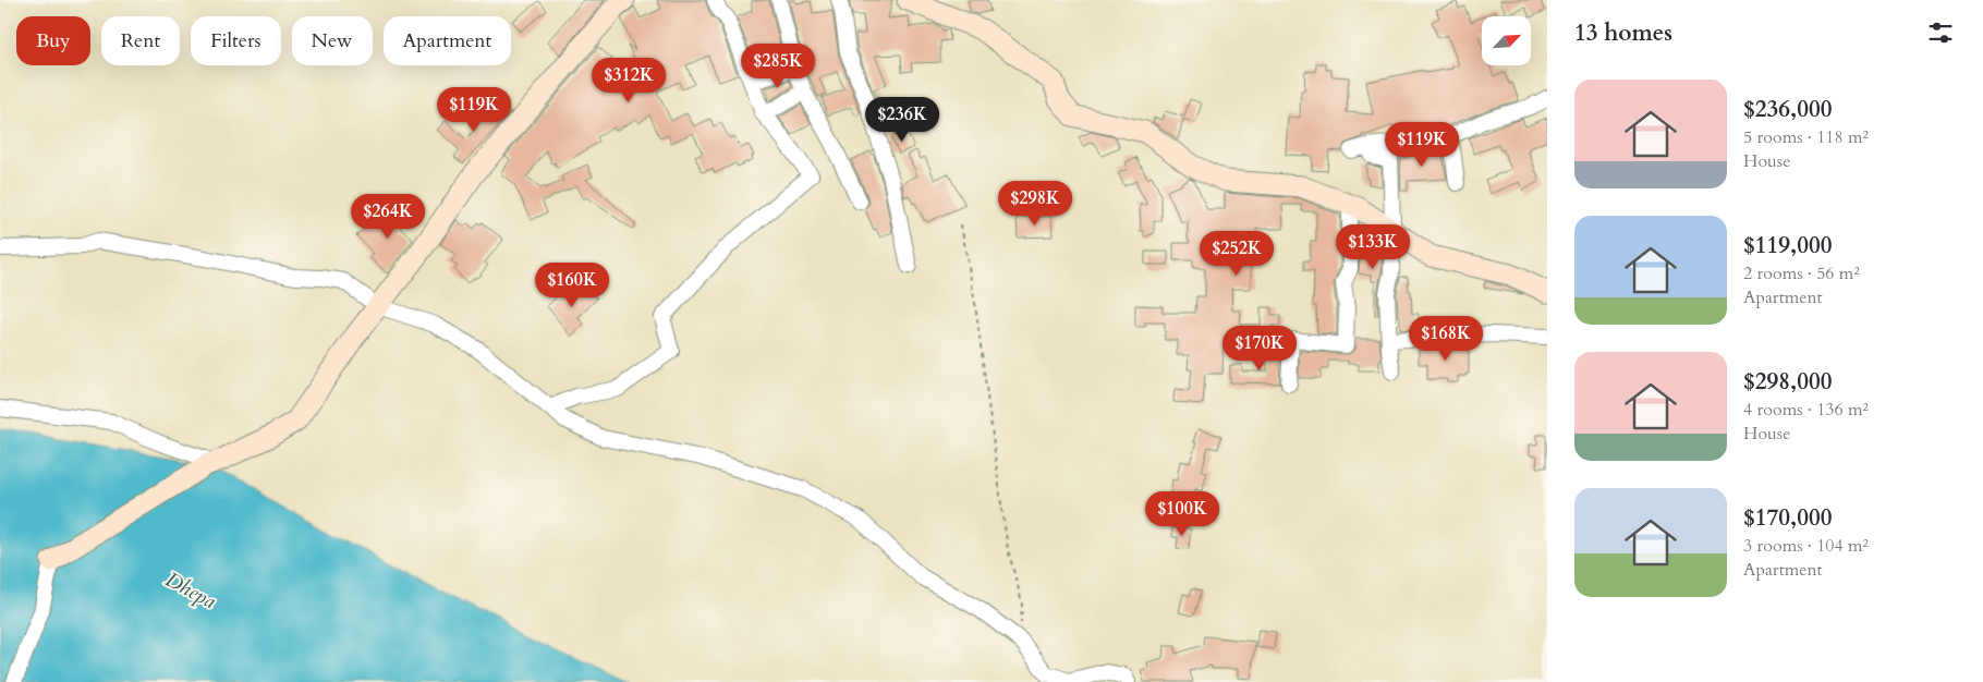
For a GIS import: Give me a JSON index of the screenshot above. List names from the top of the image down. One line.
{"water":["Dhepa"],"north":"top right","page":{"heading":"13 homes","chip":["Buy","Rent","Filters","New","Apartment"],"price":["$285K","$312K","$119K","$236K","$119K","$298K","$264K","$133K","$252K","$160K","$168K","$170K","$100K"],"list":[{"name":"$236,000","note":"5 rooms · 118 m² · House"},{"name":"$119,000","note":"2 rooms · 56 m² · Apartment"},{"name":"$298,000","note":"4 rooms · 136 m² · House"},{"name":"$170,000","note":"3 rooms · 104 m² · Apartment"}]}}
